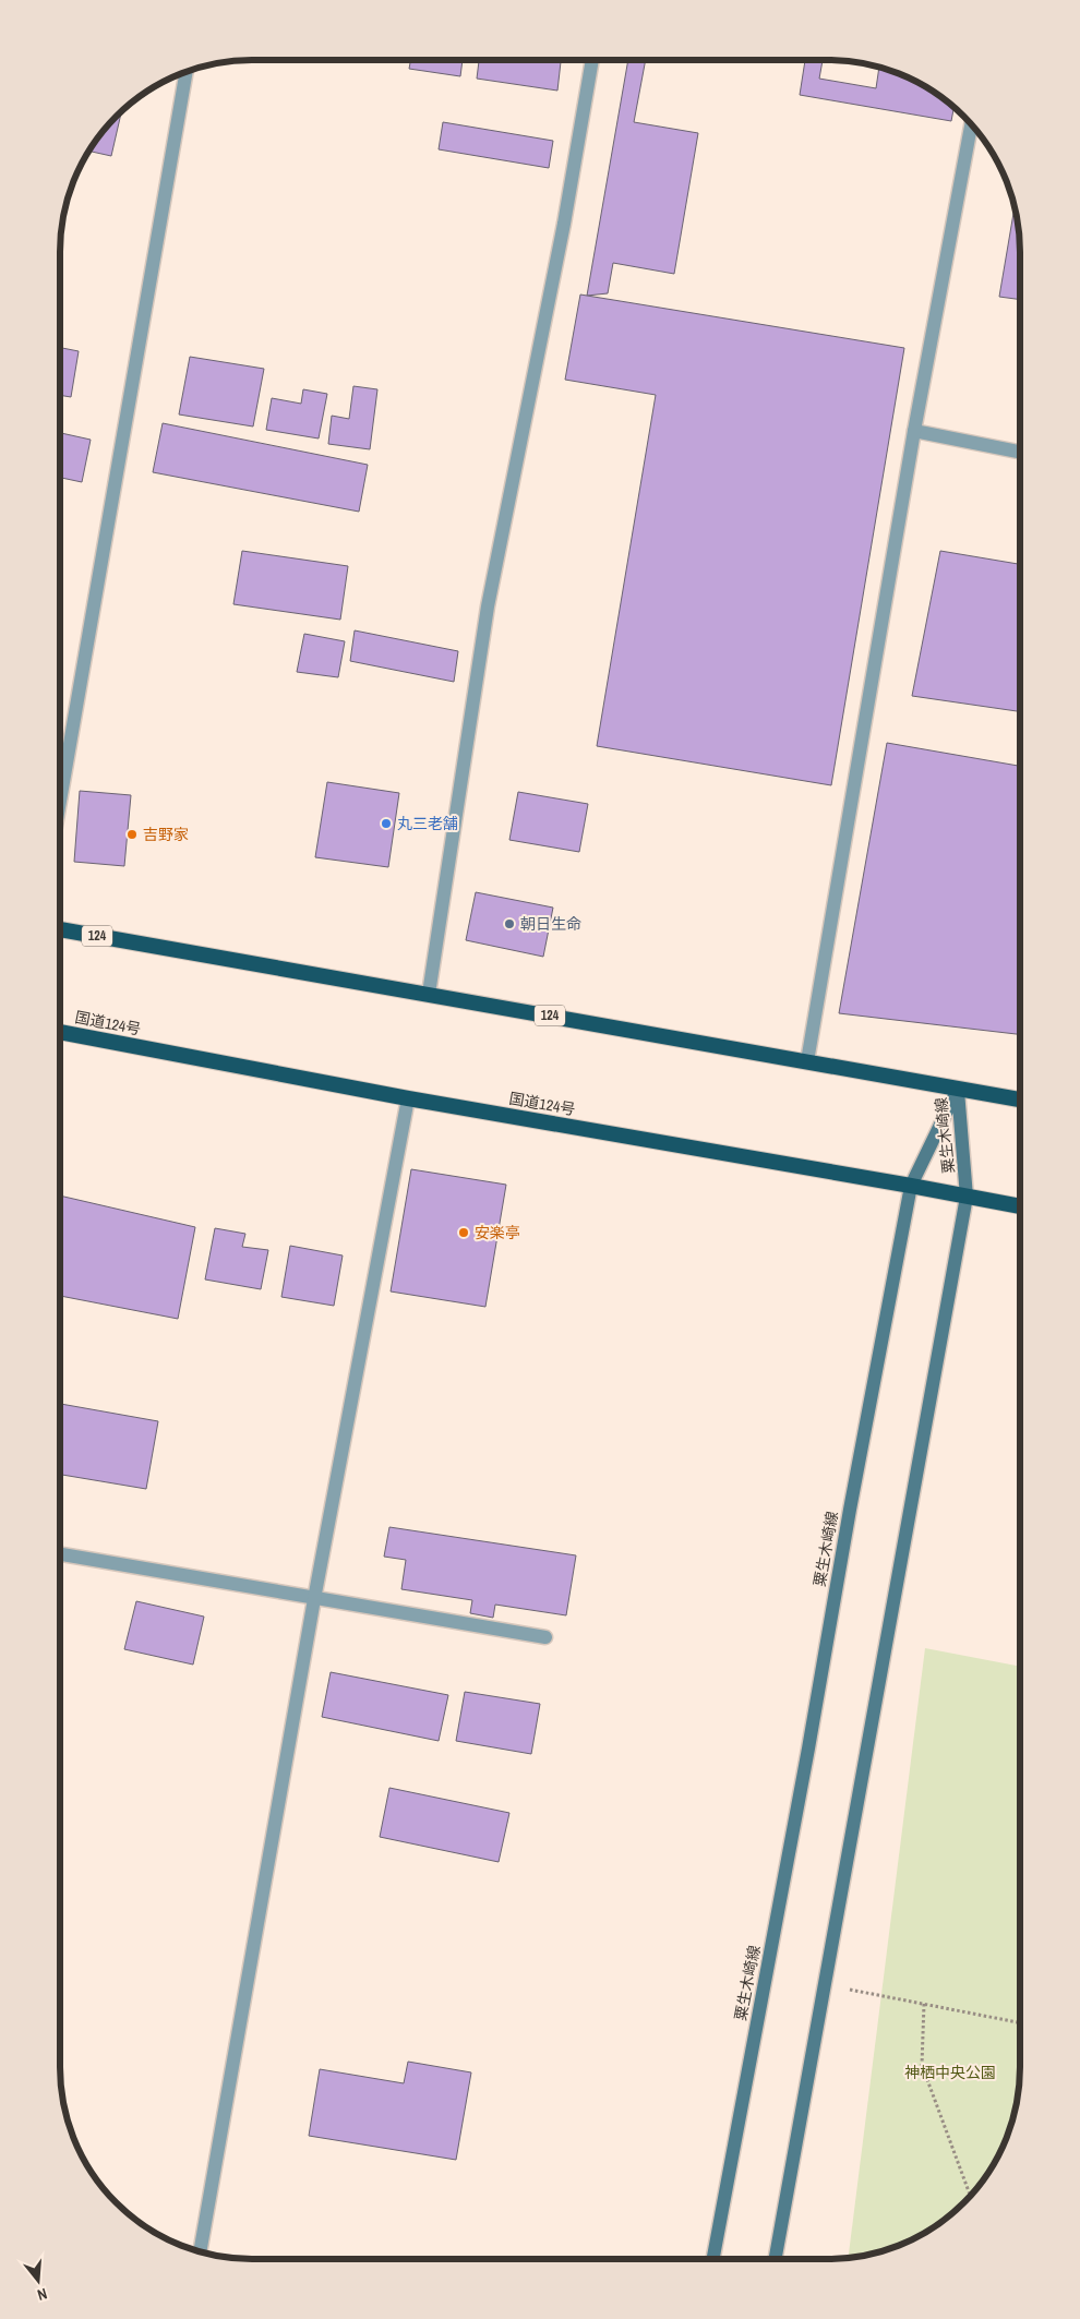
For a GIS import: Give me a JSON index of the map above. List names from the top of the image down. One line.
{"streets":{"highway":["124","国道124号"],"main road":["粟生木崎線"]},"crossings":[["124","粟生木崎線"],["国道124号","粟生木崎線"]],"parks":["神栖中央公園"],"places":["丸三老舗","吉野家","朝日生命","安楽亭"],"north":"bottom"}
